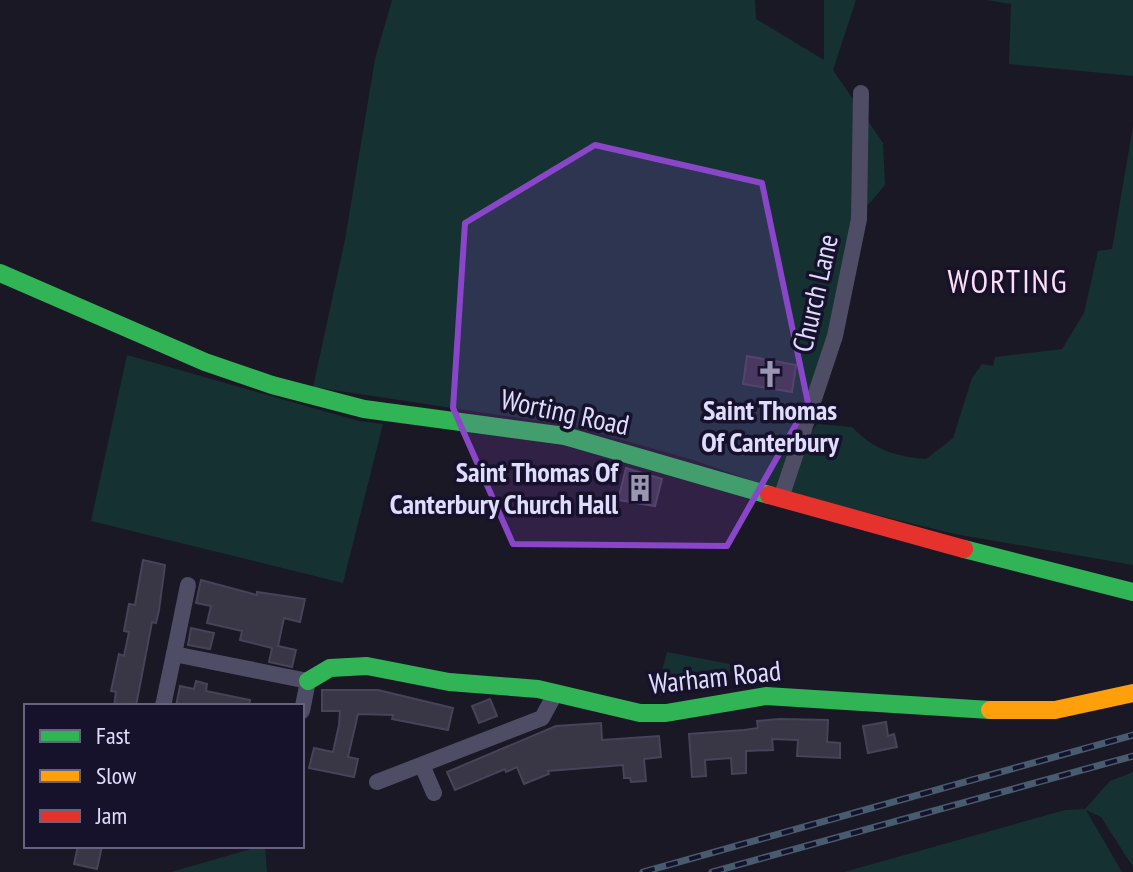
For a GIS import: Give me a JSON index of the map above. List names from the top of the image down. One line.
{"streets":{"main road":["Worting Road","Warham Road"],"street":["Church Lane"]},"crossings":[["Church Lane","Worting Road"]],"districts":["WORTING"],"places":{"church":["Saint Thomas Of Canterbury"],"building":["Saint Thomas Of Canterbury Church Hall"]},"legend":["Fast","Slow","Jam"]}
